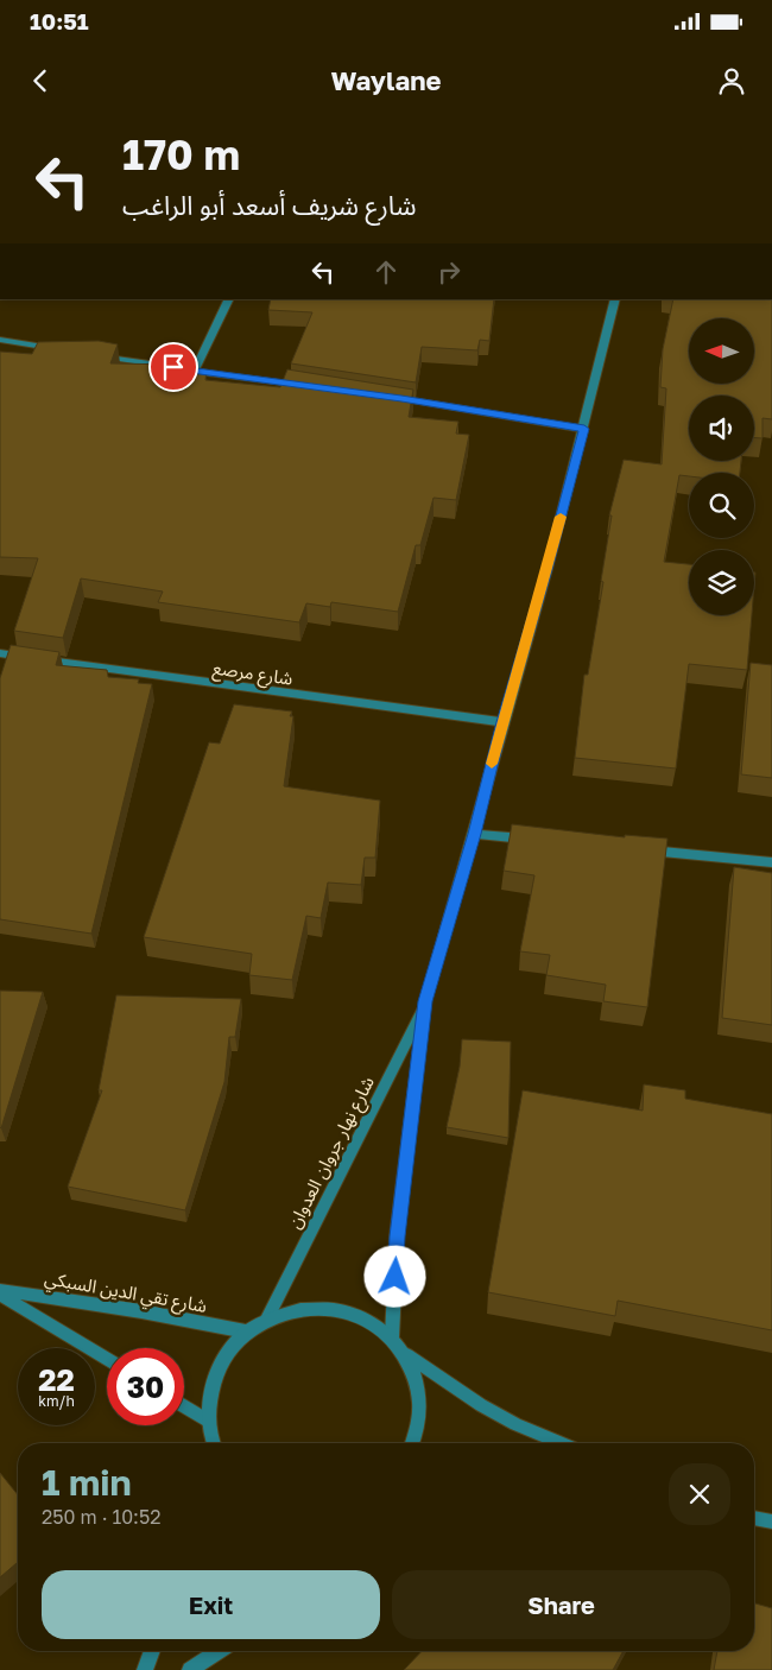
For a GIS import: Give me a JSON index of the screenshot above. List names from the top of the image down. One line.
{"streets":{"street":["شارع مرصع","شارع نهار جروان العدوان","شارع تقي الدين السبكي"]},"crossings":[["شارع مرصع","شارع نهار جروان العدوان"]],"north":"left","page":{"status":"10:51","header":"Waylane","turn":["170 m","شارع شريف أسعد أبو الراغب"],"speed":"22 km/h","limit":"30","heading":["1 min","250 m · 10:52"],"buttons":["Exit","Share"]}}
